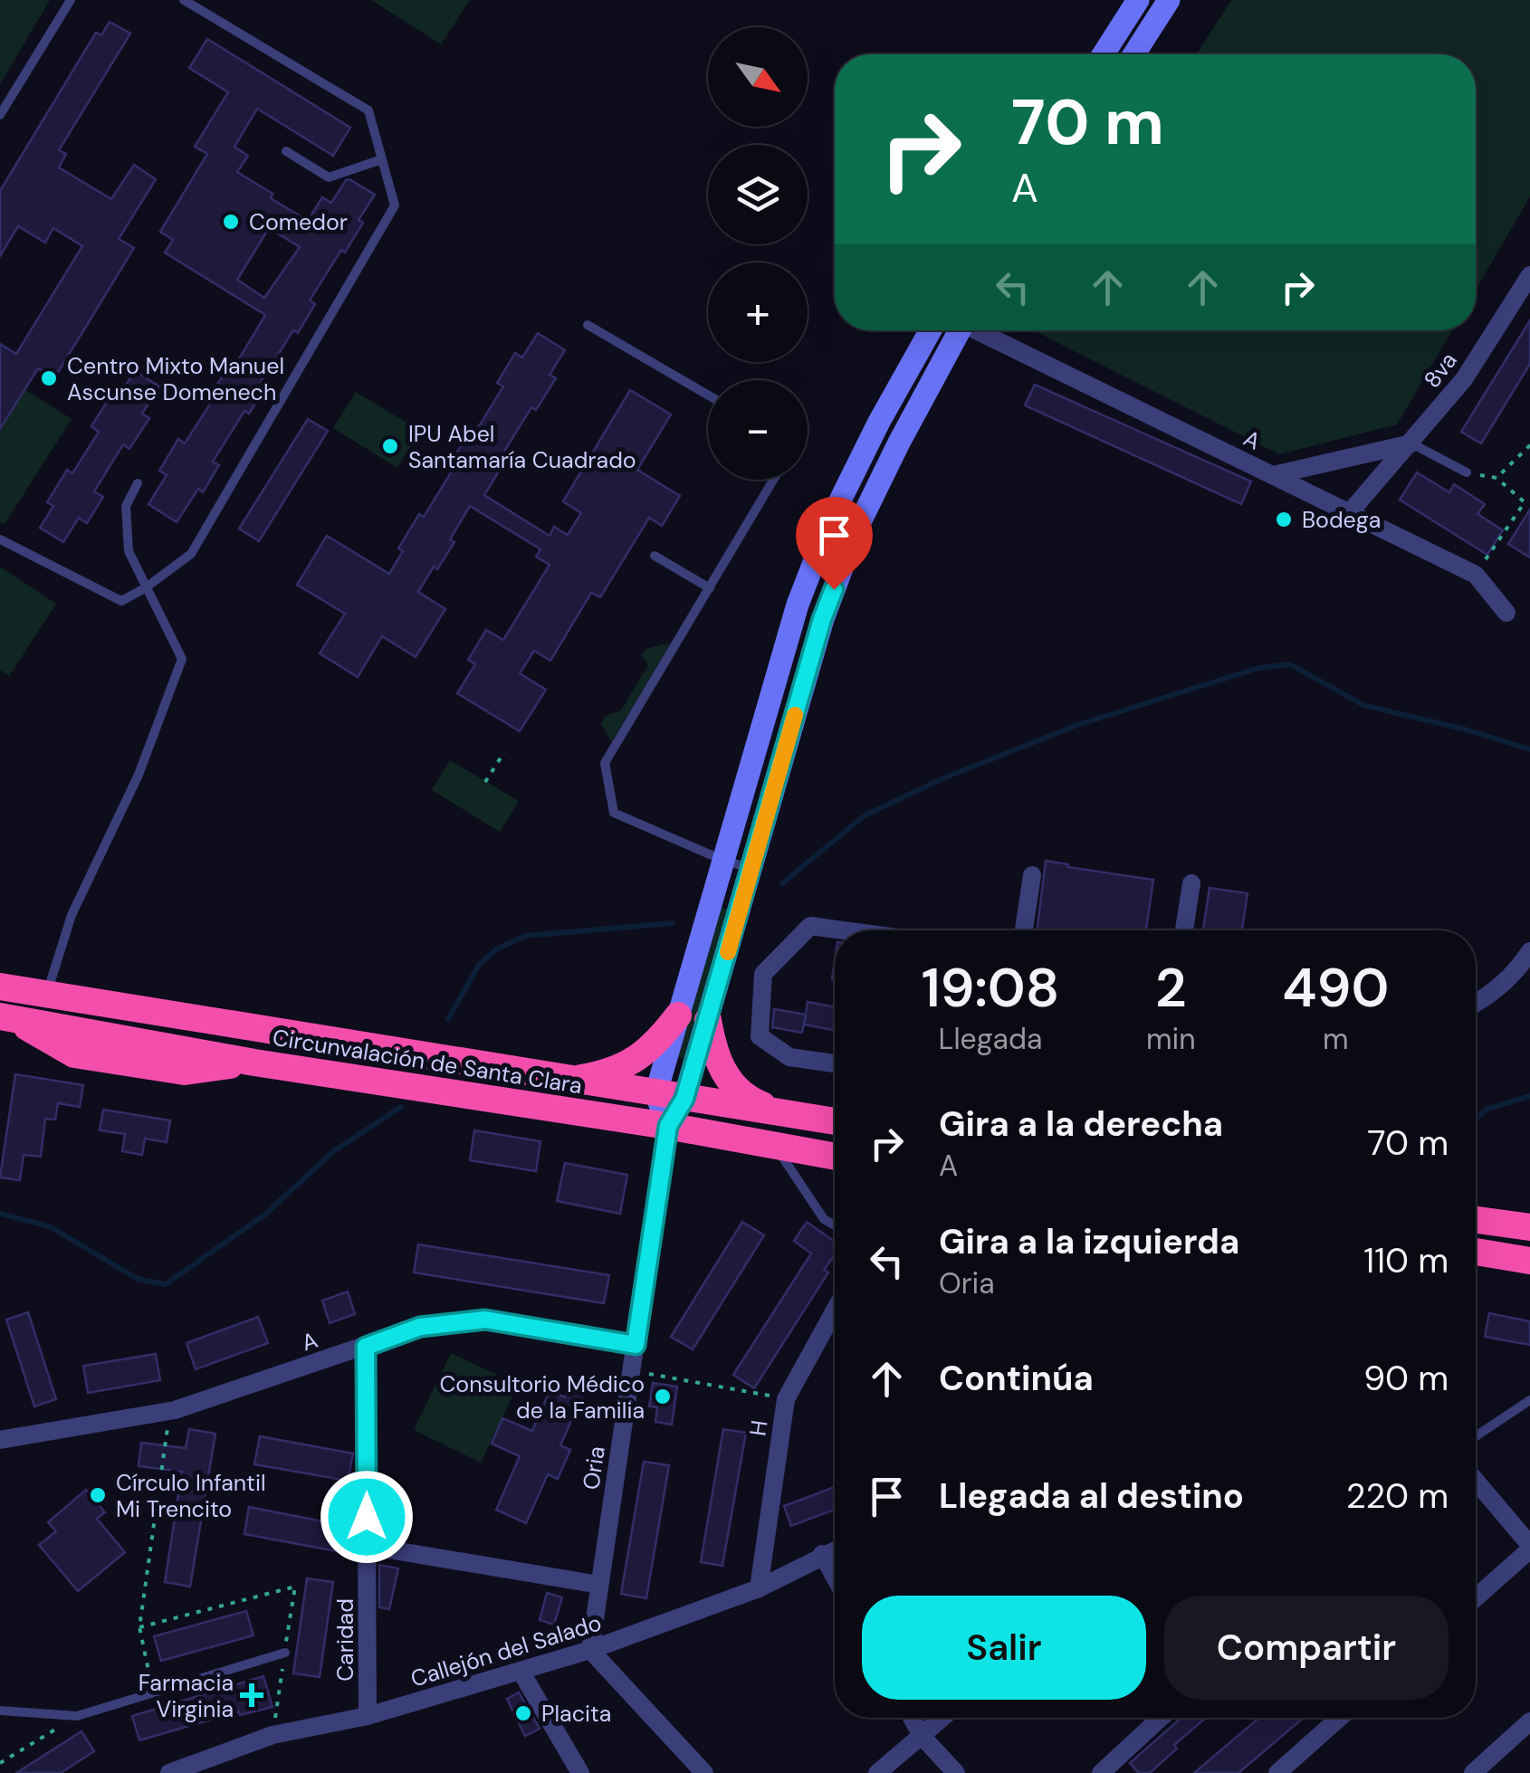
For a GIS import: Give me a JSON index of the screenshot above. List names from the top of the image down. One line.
{"streets":{"highway":["Circunvalación de Santa Clara"],"street":["8va","A","H","Oria","Caridad","Callejón del Salado"]},"crossings":[["8va","A"],["A","Oria"],["A","Caridad"],["Circunvalación de Santa Clara","Oria"],["H","Callejón del Salado"],["Oria","Callejón del Salado"],["Caridad","Callejón del Salado"]],"places":{"other":["Comedor","Centro Mixto Manuel Ascunse Domenech","IPU Abel Santamaría Cuadrado","Bodega","Consultorio Médico de la Familia","Círculo Infantil Mi Trencito","Placita"],"health":["Farmacia Virginia"]},"north":"bottom right","page":{"map_buttons":["+","−"],"turn":["70 m","A"],"eta":["19:08","Llegada","2","min","490","m"],"list":[{"name":"Gira a la derecha","note":"A","value":"70 m"},{"name":"Gira a la izquierda","note":"Oria","value":"110 m"},{"name":"Continúa","value":"90 m"},{"name":"Llegada al destino","value":"220 m"}],"buttons":["Salir","Compartir"]}}
